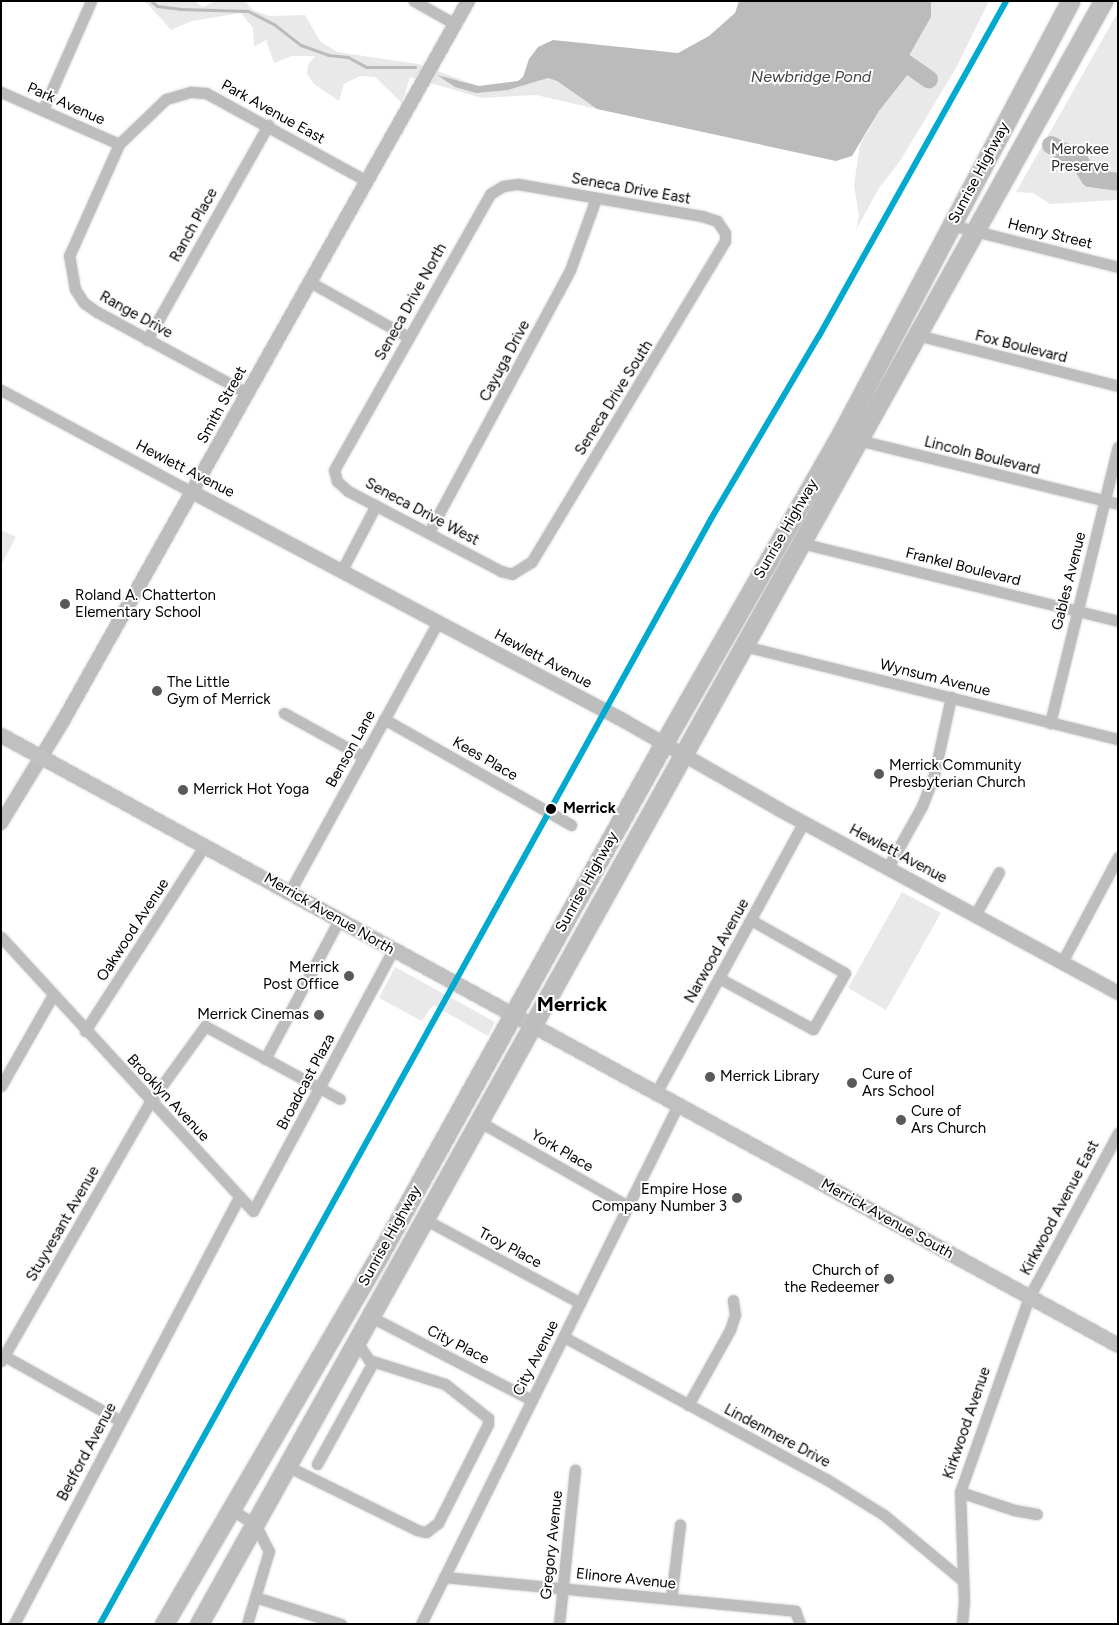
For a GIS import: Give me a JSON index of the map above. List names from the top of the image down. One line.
{"streets":{"highway":["Sunrise Highway"],"main road":["Merrick Avenue North","Merrick Avenue South"],"street":["Park Avenue","Park Avenue East","Seneca Drive East","Ranch Place","Henry Street","Seneca Drive North","Range Drive","Fox Boulevard","Cayuga Drive","Seneca Drive South","Smith Street","Lincoln Boulevard","Hewlett Avenue","Seneca Drive West","Frankel Boulevard","Gables Avenue","Wynsum Avenue","Benson Lane","Kees Place","Oakwood Avenue","Narwood Avenue","Broadcast Plaza","Brooklyn Avenue","York Place","Kirkwood Avenue East","Stuyvesant Avenue","Troy Place","City Place","City Avenue","Kirkwood Avenue","Lindenmere Drive","Bedford Avenue","Gregory Avenue","Elinore Avenue"]},"crossings":[["Park Avenue","Park Avenue East"],["Park Avenue","Range Drive"],["Park Avenue East","Ranch Place"],["Park Avenue East","Range Drive"],["Park Avenue East","Smith Street"],["Sunrise Highway","Henry Street"],["Sunrise Highway","Fox Boulevard"],["Sunrise Highway","Lincoln Boulevard"],["Sunrise Highway","Hewlett Avenue"],["Sunrise Highway","Frankel Boulevard"],["Sunrise Highway","Wynsum Avenue"],["Sunrise Highway","Merrick Avenue North"],["Sunrise Highway","York Place"],["Sunrise Highway","Troy Place"],["Sunrise Highway","City Place"],["Seneca Drive East","Seneca Drive North"],["Seneca Drive East","Cayuga Drive"],["Seneca Drive East","Seneca Drive South"],["Ranch Place","Range Drive"],["Seneca Drive North","Seneca Drive West"],["Range Drive","Smith Street"],["Cayuga Drive","Seneca Drive West"],["Seneca Drive South","Seneca Drive West"],["Smith Street","Hewlett Avenue"],["Smith Street","Merrick Avenue North"],["Lincoln Boulevard","Gables Avenue"],["Hewlett Avenue","Benson Lane"],["Hewlett Avenue","Narwood Avenue"],["Frankel Boulevard","Gables Avenue"],["Gables Avenue","Wynsum Avenue"],["Benson Lane","Kees Place"],["Benson Lane","Merrick Avenue North"],["Merrick Avenue North","Oakwood Avenue"],["Merrick Avenue North","Narwood Avenue"],["Merrick Avenue North","Broadcast Plaza"],["Merrick Avenue North","Merrick Avenue South"],["Oakwood Avenue","Brooklyn Avenue"],["Narwood Avenue","Merrick Avenue South"],["Broadcast Plaza","Brooklyn Avenue"],["Broadcast Plaza","Bedford Avenue"],["Brooklyn Avenue","Stuyvesant Avenue"],["Brooklyn Avenue","Bedford Avenue"],["York Place","City Avenue"],["Kirkwood Avenue East","Merrick Avenue South"],["Kirkwood Avenue East","Kirkwood Avenue"],["Merrick Avenue South","City Avenue"],["Merrick Avenue South","Kirkwood Avenue"],["Troy Place","City Avenue"],["City Place","City Avenue"],["City Avenue","Lindenmere Drive"],["City Avenue","Elinore Avenue"],["Kirkwood Avenue","Lindenmere Drive"],["Gregory Avenue","Elinore Avenue"]],"districts":["Merrick"],"water":["Newbridge Pond"],"parks":["Merokee Preserve"],"places":["Roland A. Chatterton Elementary School","The Little Gym of Merrick","Merrick Community Presbyterian Church","Merrick Hot Yoga","Merrick","Merrick Post Office","Merrick Cinemas","Merrick Library","Cure of Ars School","Cure of Ars Church","Empire Hose Company Number 3","Church of the Redeemer"]}
